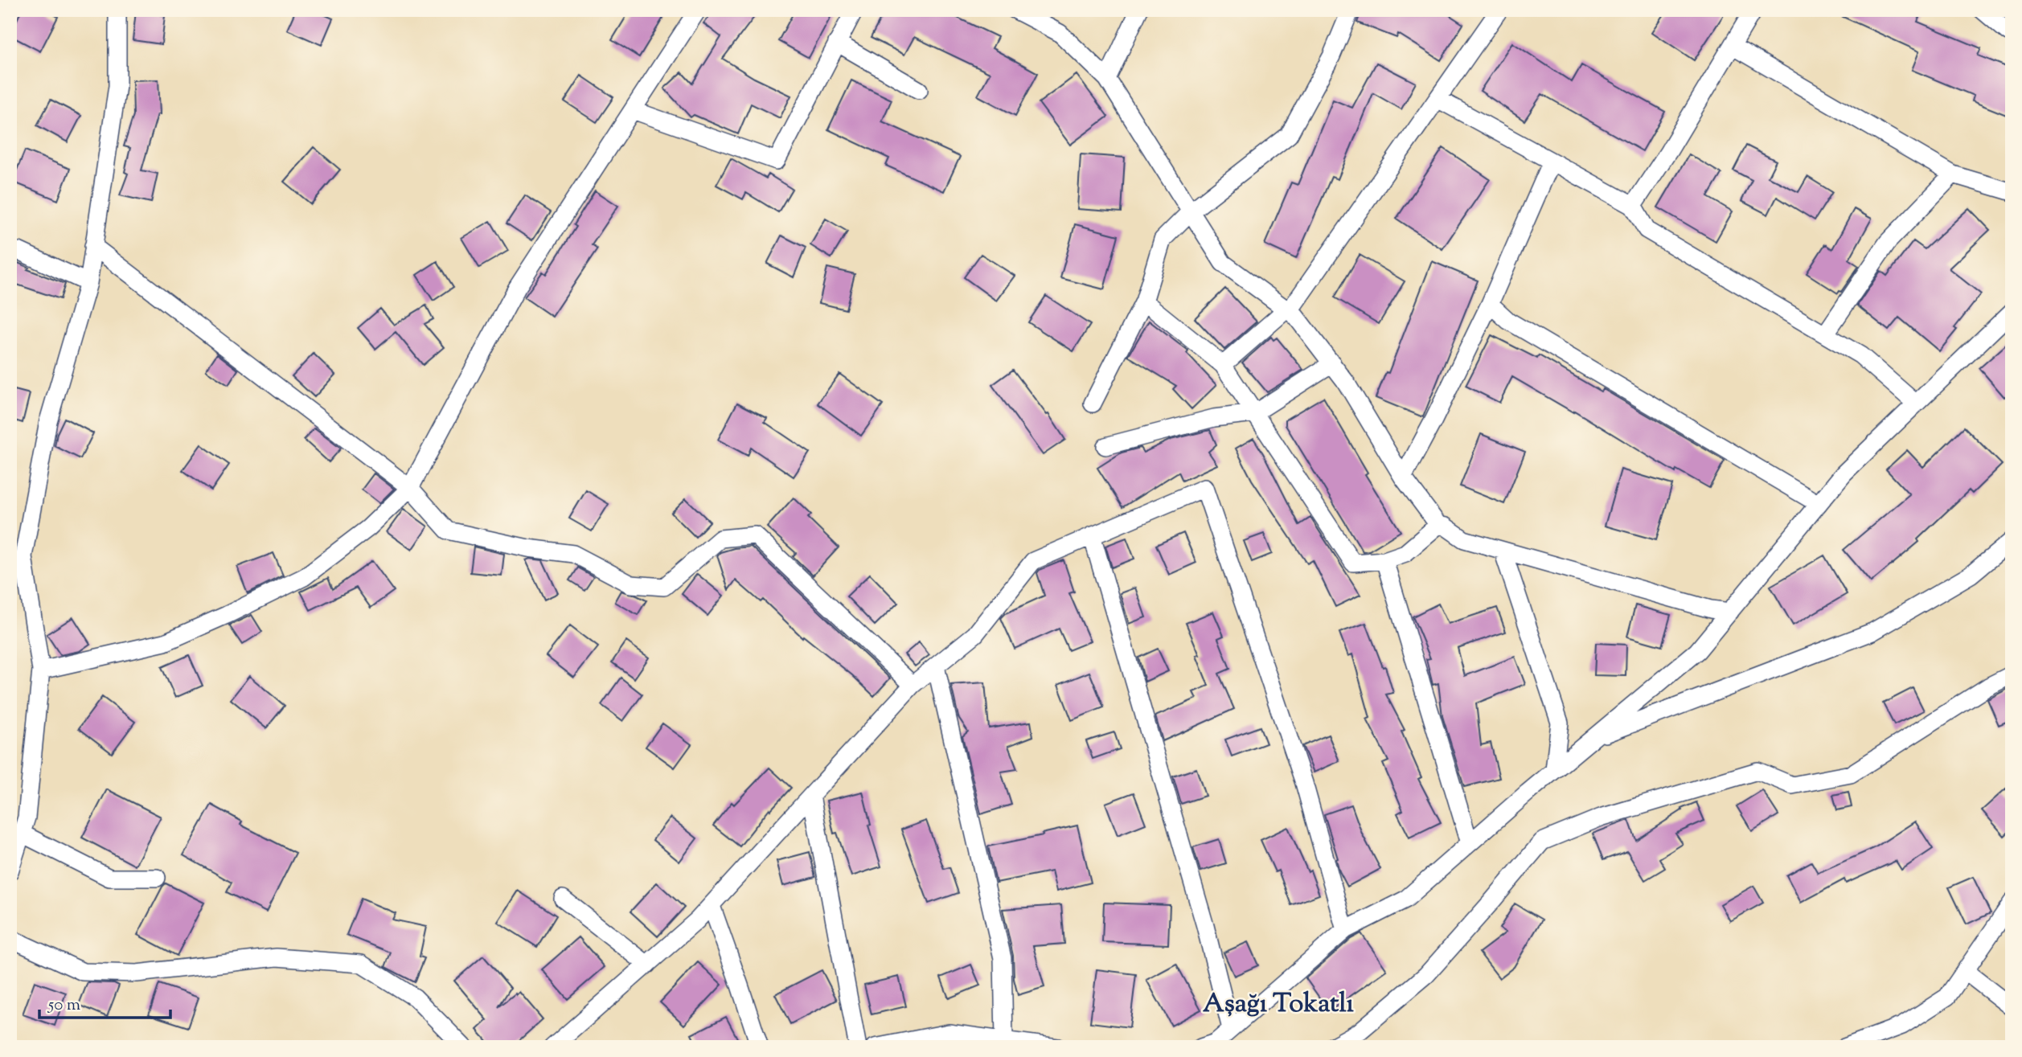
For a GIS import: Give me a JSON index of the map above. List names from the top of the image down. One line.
{"districts":["Aşağı Tokatlı"],"scale_bar":"50 m"}
